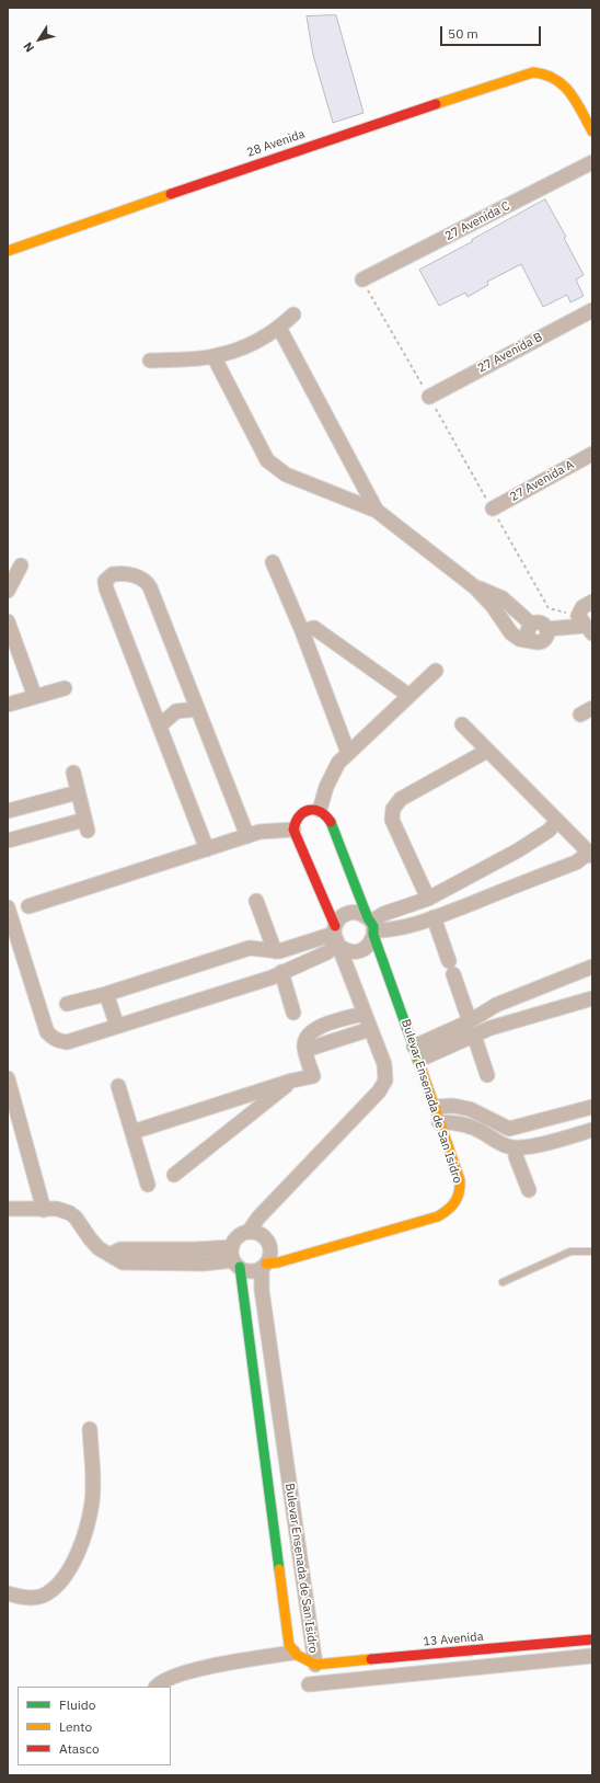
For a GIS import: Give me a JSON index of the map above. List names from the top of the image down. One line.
{"streets":{"street":["28 Avenida","27 Avenida C","27 Avenida B","27 Avenida A","Bulevar Ensenada de San Isidro","13 Avenida"]},"crossings":[["Bulevar Ensenada de San Isidro","13 Avenida"]],"legend":["Fluido","Lento","Atasco"],"scale_bar":"50 m","north":"bottom left"}
